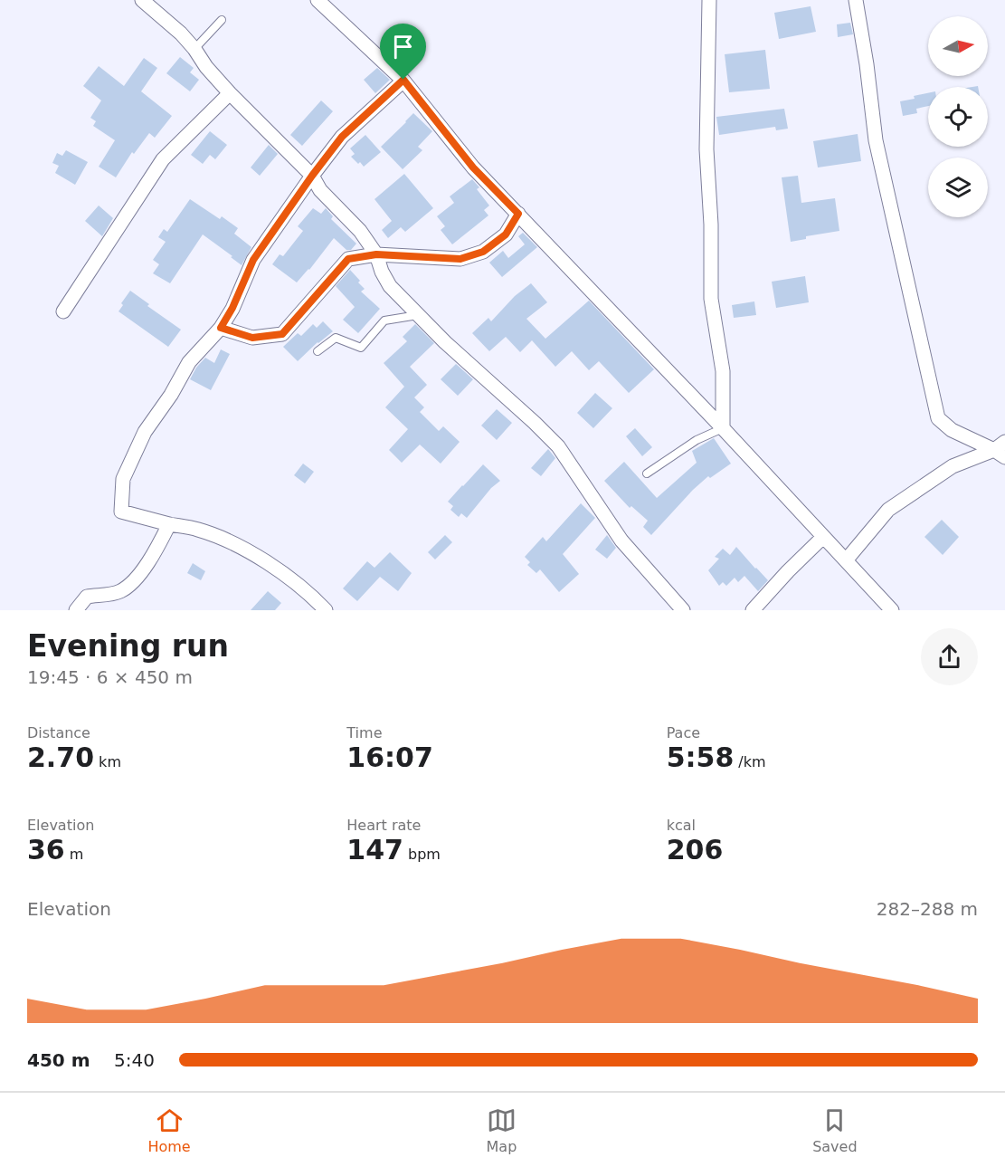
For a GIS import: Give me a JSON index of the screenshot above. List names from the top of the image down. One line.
{"north":"right","page":{"heading":["Evening run","19:45 · 6 × 450 m"],"stats":[["Distance","2.70 km"],["Time","16:07"],["Pace","5:58 /km"],["Elevation","36 m"],["Heart rate","147 bpm"],["kcal","206"]],"chart":["Elevation","282–288 m"],"list":[{"name":"450 m","note":"5:40"}],"tabs":["Home","Map","Saved"]}}
